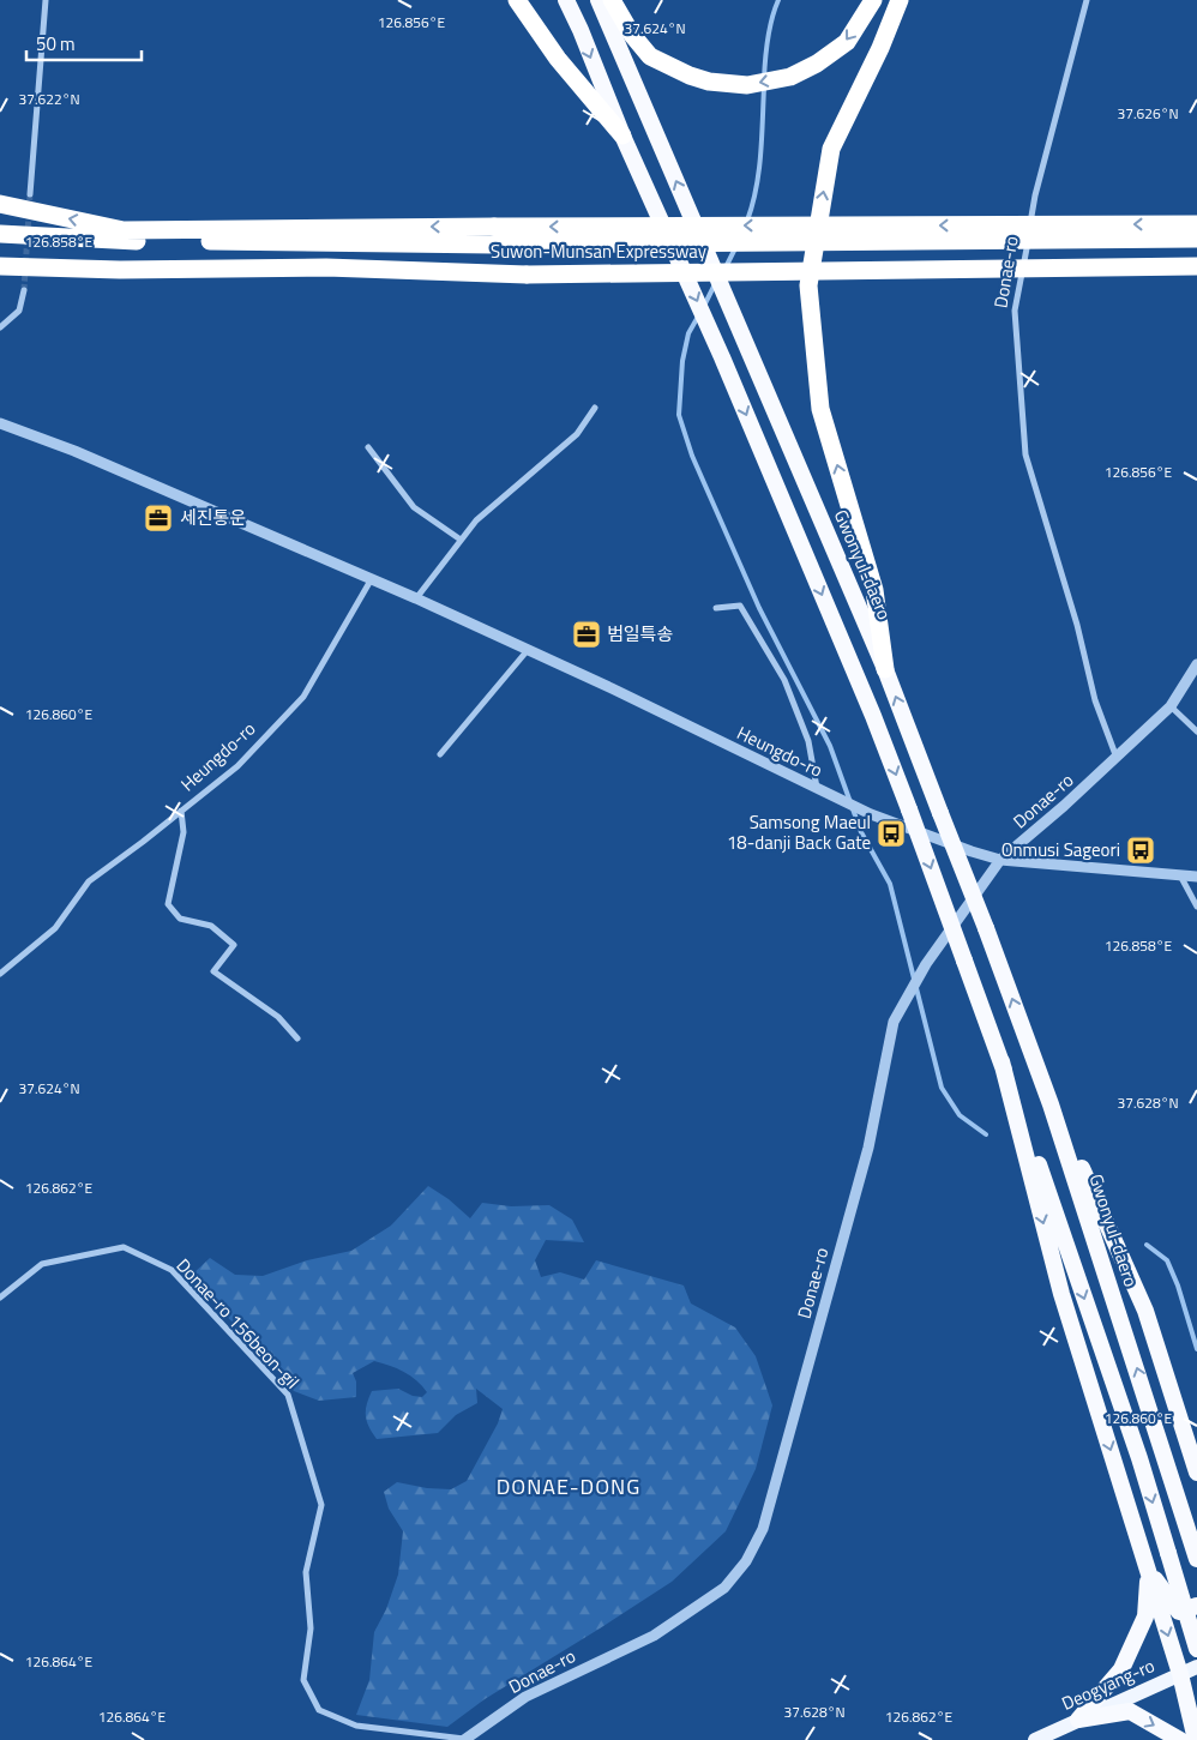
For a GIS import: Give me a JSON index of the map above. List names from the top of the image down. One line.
{"streets":{"highway":["Suwon-Munsan Expressway","Gwonyul-daero"],"main road":["Deogyang-ro"],"street":["Donae-ro","Heungdo-ro","Donae-ro 156beon-gil"]},"crossings":[["Donae-ro","Heungdo-ro"],["Donae-ro","Donae-ro 156beon-gil"]],"districts":["DONAE-DONG"],"places":{"office":["세진통운","범일특송"],"bus stop":["Samsong Maeul 18-danji Back Gate","Onmusi Sageori"]},"scale_bar":"50 m","coordinates":["126.856°E","37.624°N","37.622°N","37.626°N","126.858°E","126.860°E","37.628°N","126.862°E","126.864°E"]}
